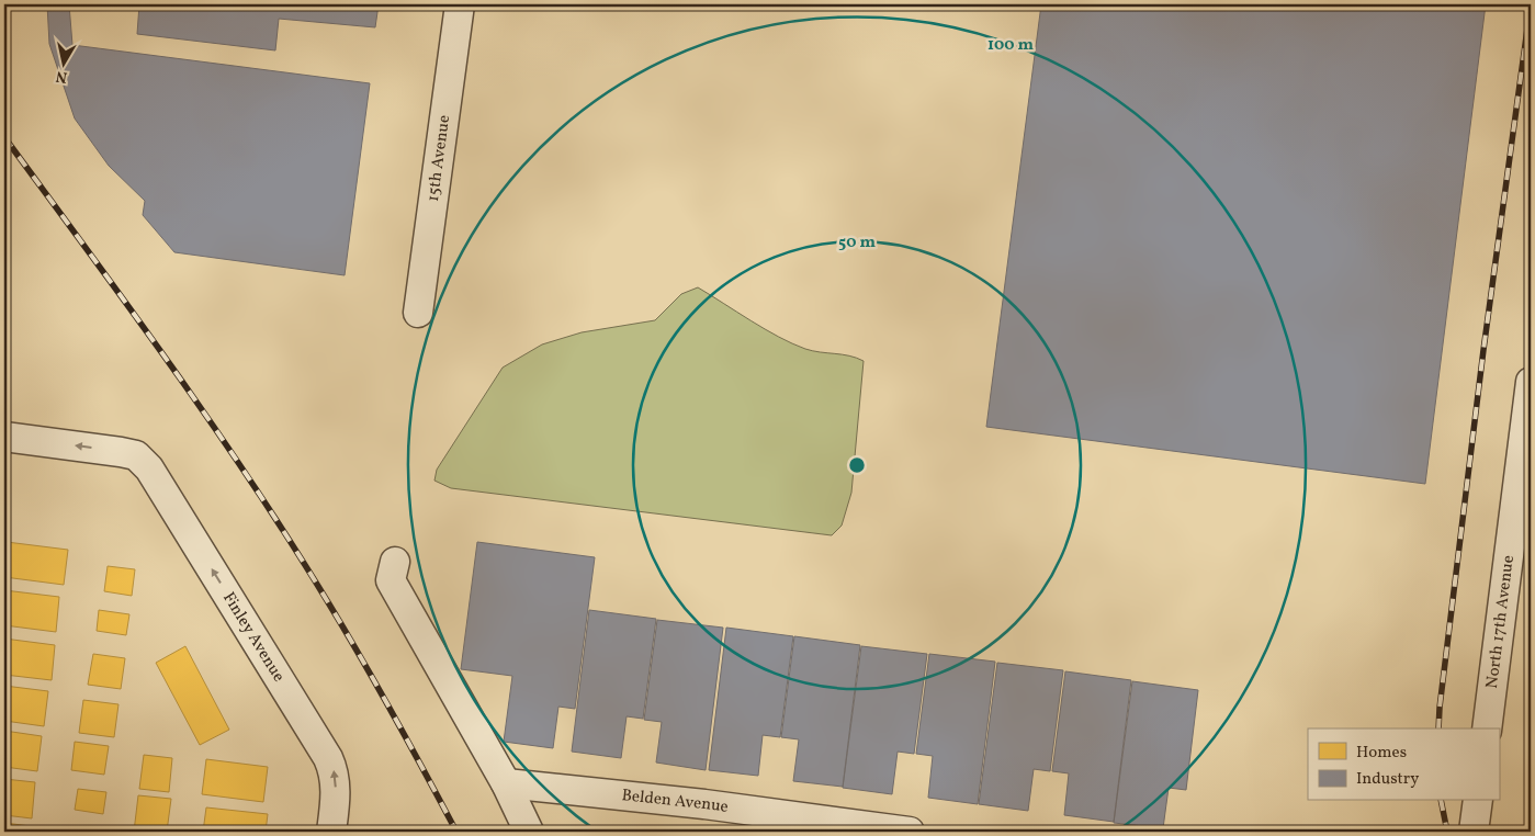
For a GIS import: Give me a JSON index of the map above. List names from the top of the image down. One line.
{"streets":{"street":["15th Avenue","North 17th Avenue","Finley Avenue","Belden Avenue"]},"legend":["Homes","Industry"],"north":"bottom","rings":["100 m","50 m"]}
